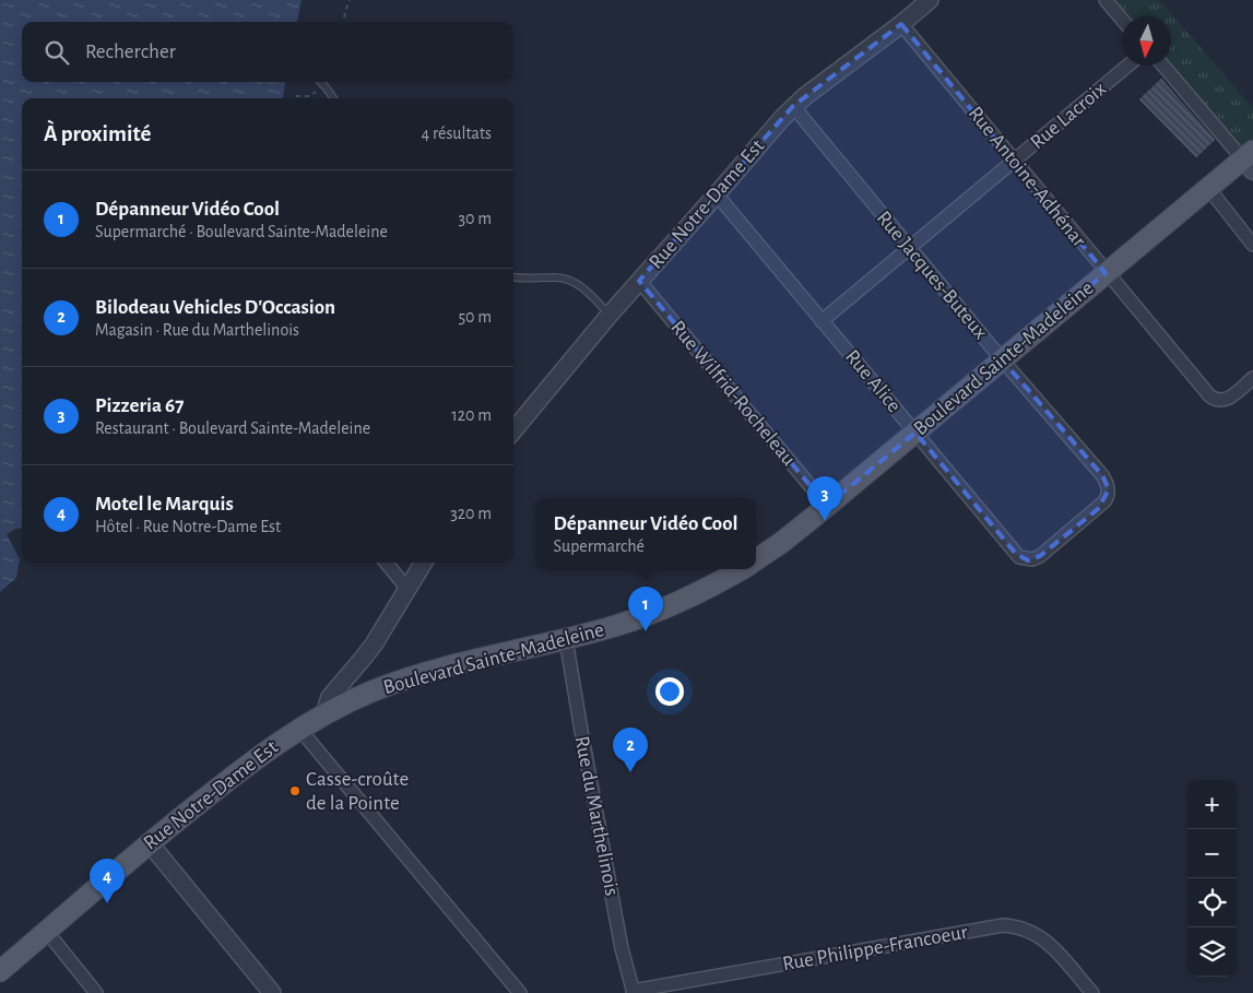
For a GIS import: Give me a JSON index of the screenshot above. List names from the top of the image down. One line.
{"streets":{"main road":["Rue Notre-Dame Est","Boulevard Sainte-Madeleine"],"street":["Rue Lacroix","Rue Antoine-Adhénar","Rue Jacques-Buteux","Rue Alice","Rue Wilfrid-Rocheleau","Rue du Marthelinois","Rue Philippe-Francoeur"]},"crossings":[["Rue Lacroix","Rue Antoine-Adhénar"],["Rue Lacroix","Rue Jacques-Buteux"],["Rue Lacroix","Rue Alice"],["Rue Antoine-Adhénar","Rue Notre-Dame Est"],["Rue Antoine-Adhénar","Boulevard Sainte-Madeleine"],["Rue Notre-Dame Est","Rue Jacques-Buteux"],["Rue Notre-Dame Est","Boulevard Sainte-Madeleine"],["Rue Notre-Dame Est","Rue Alice"],["Rue Notre-Dame Est","Rue Wilfrid-Rocheleau"],["Rue Jacques-Buteux","Boulevard Sainte-Madeleine"],["Rue Jacques-Buteux","Rue Alice"],["Boulevard Sainte-Madeleine","Rue Alice"],["Boulevard Sainte-Madeleine","Rue Wilfrid-Rocheleau"],["Boulevard Sainte-Madeleine","Rue du Marthelinois"],["Rue du Marthelinois","Rue Philippe-Francoeur"]],"places":["Casse-croûte de la Pointe"],"north":"bottom","page":{"search":"Rechercher","heading":["À proximité","4 résultats"],"list":[{"mark":"1","name":"Dépanneur Vidéo Cool","note":"Supermarché · Boulevard Sainte-Madeleine","value":"30 m"},{"mark":"2","name":"Bilodeau Vehicles D'Occasion","note":"Magasin · Rue du Marthelinois","value":"50 m"},{"mark":"3","name":"Pizzeria 67","note":"Restaurant · Boulevard Sainte-Madeleine","value":"120 m"},{"mark":"4","name":"Motel le Marquis","note":"Hôtel · Rue Notre-Dame Est","value":"320 m"}],"pins":["3","1","2","4"],"popup":["Dépanneur Vidéo Cool","Supermarché"],"map_buttons":["+","−"]}}
